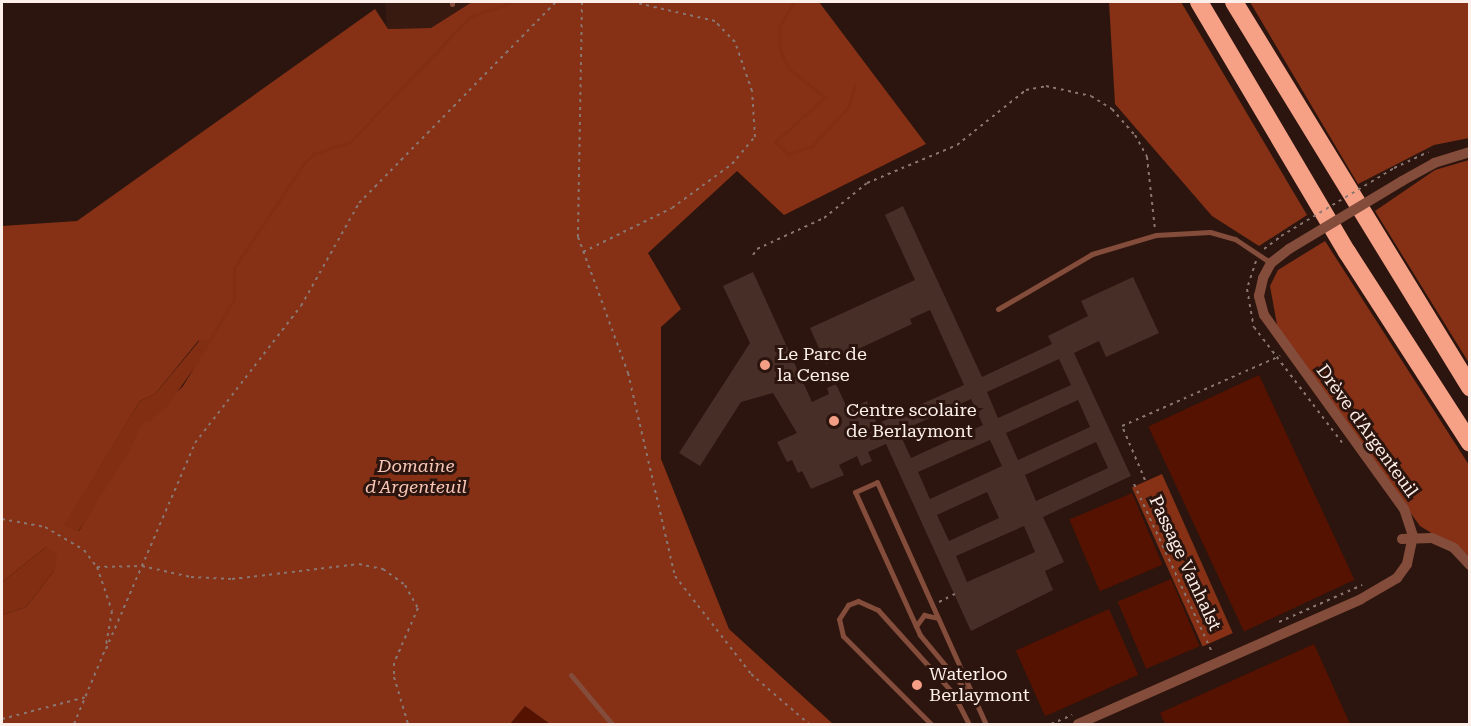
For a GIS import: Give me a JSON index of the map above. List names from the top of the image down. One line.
{"streets":{"street":["Drève d'Argenteuil"],"path":["Passage Vanhalst"]},"parks":["Domaine d'Argenteuil"],"places":["Le Parc de la Cense","Centre scolaire de Berlaymont","Waterloo Berlaymont"]}
